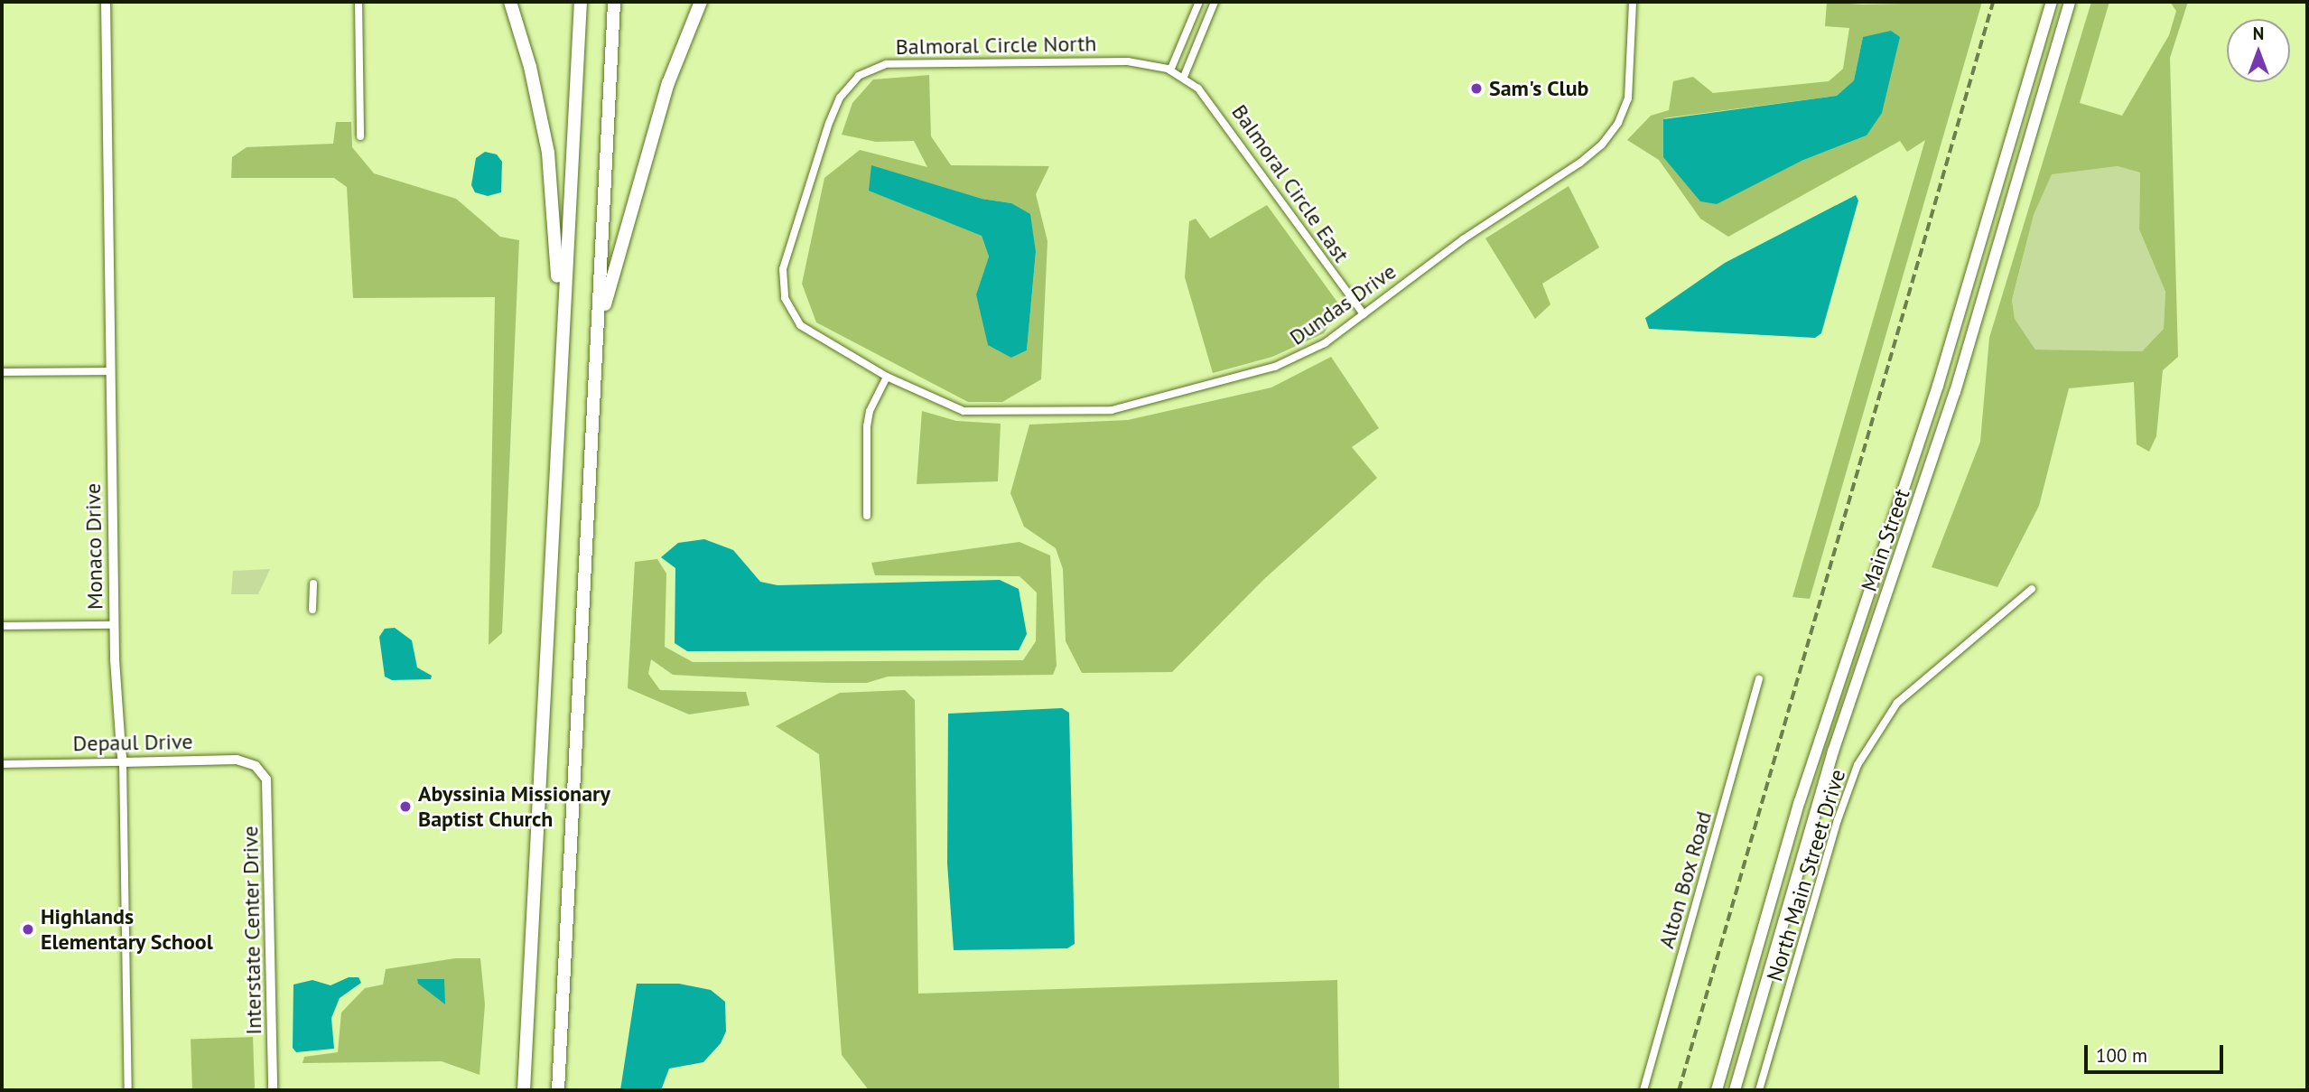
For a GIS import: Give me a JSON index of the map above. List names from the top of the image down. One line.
{"streets":{"main road":["Main Street"],"street":["Balmoral Circle North","Balmoral Circle East","Dundas Drive","Monaco Drive","Depaul Drive","North Main Street Drive","Alton Box Road","Interstate Center Drive"]},"crossings":[["Balmoral Circle North","Balmoral Circle East"],["Balmoral Circle North","Dundas Drive"],["Balmoral Circle East","Dundas Drive"],["Monaco Drive","Depaul Drive"],["Depaul Drive","Interstate Center Drive"]],"places":["Sam's Club","Abyssinia Missionary Baptist Church","Highlands Elementary School"],"scale_bar":"100 m","north":"top"}
